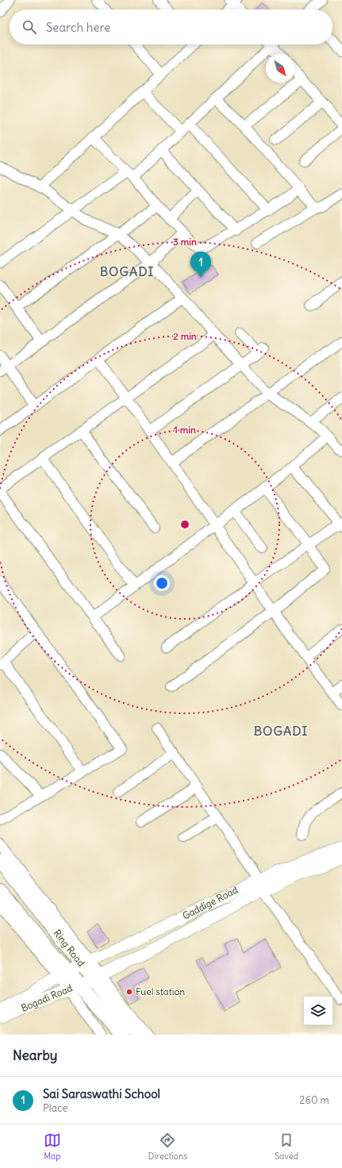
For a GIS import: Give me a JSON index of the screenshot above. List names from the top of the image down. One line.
{"streets":{"highway":["Ring Road"],"main road":["Gaddige Road","Bogadi Road"]},"crossings":[["Gaddige Road","Ring Road"],["Gaddige Road","Bogadi Road"],["Ring Road","Bogadi Road"]],"districts":["BOGADI","BOGADI"],"places":["Fuel station"],"north":"bottom right","page":{"search":"Search here","pins":"1","heading":"Nearby","list":[{"mark":"1","name":"Sai Saraswathi School","note":"Place","value":"260 m"}],"nav":["Map","Directions","Saved"]},"rings":["3 min","2 min","1 min"]}
